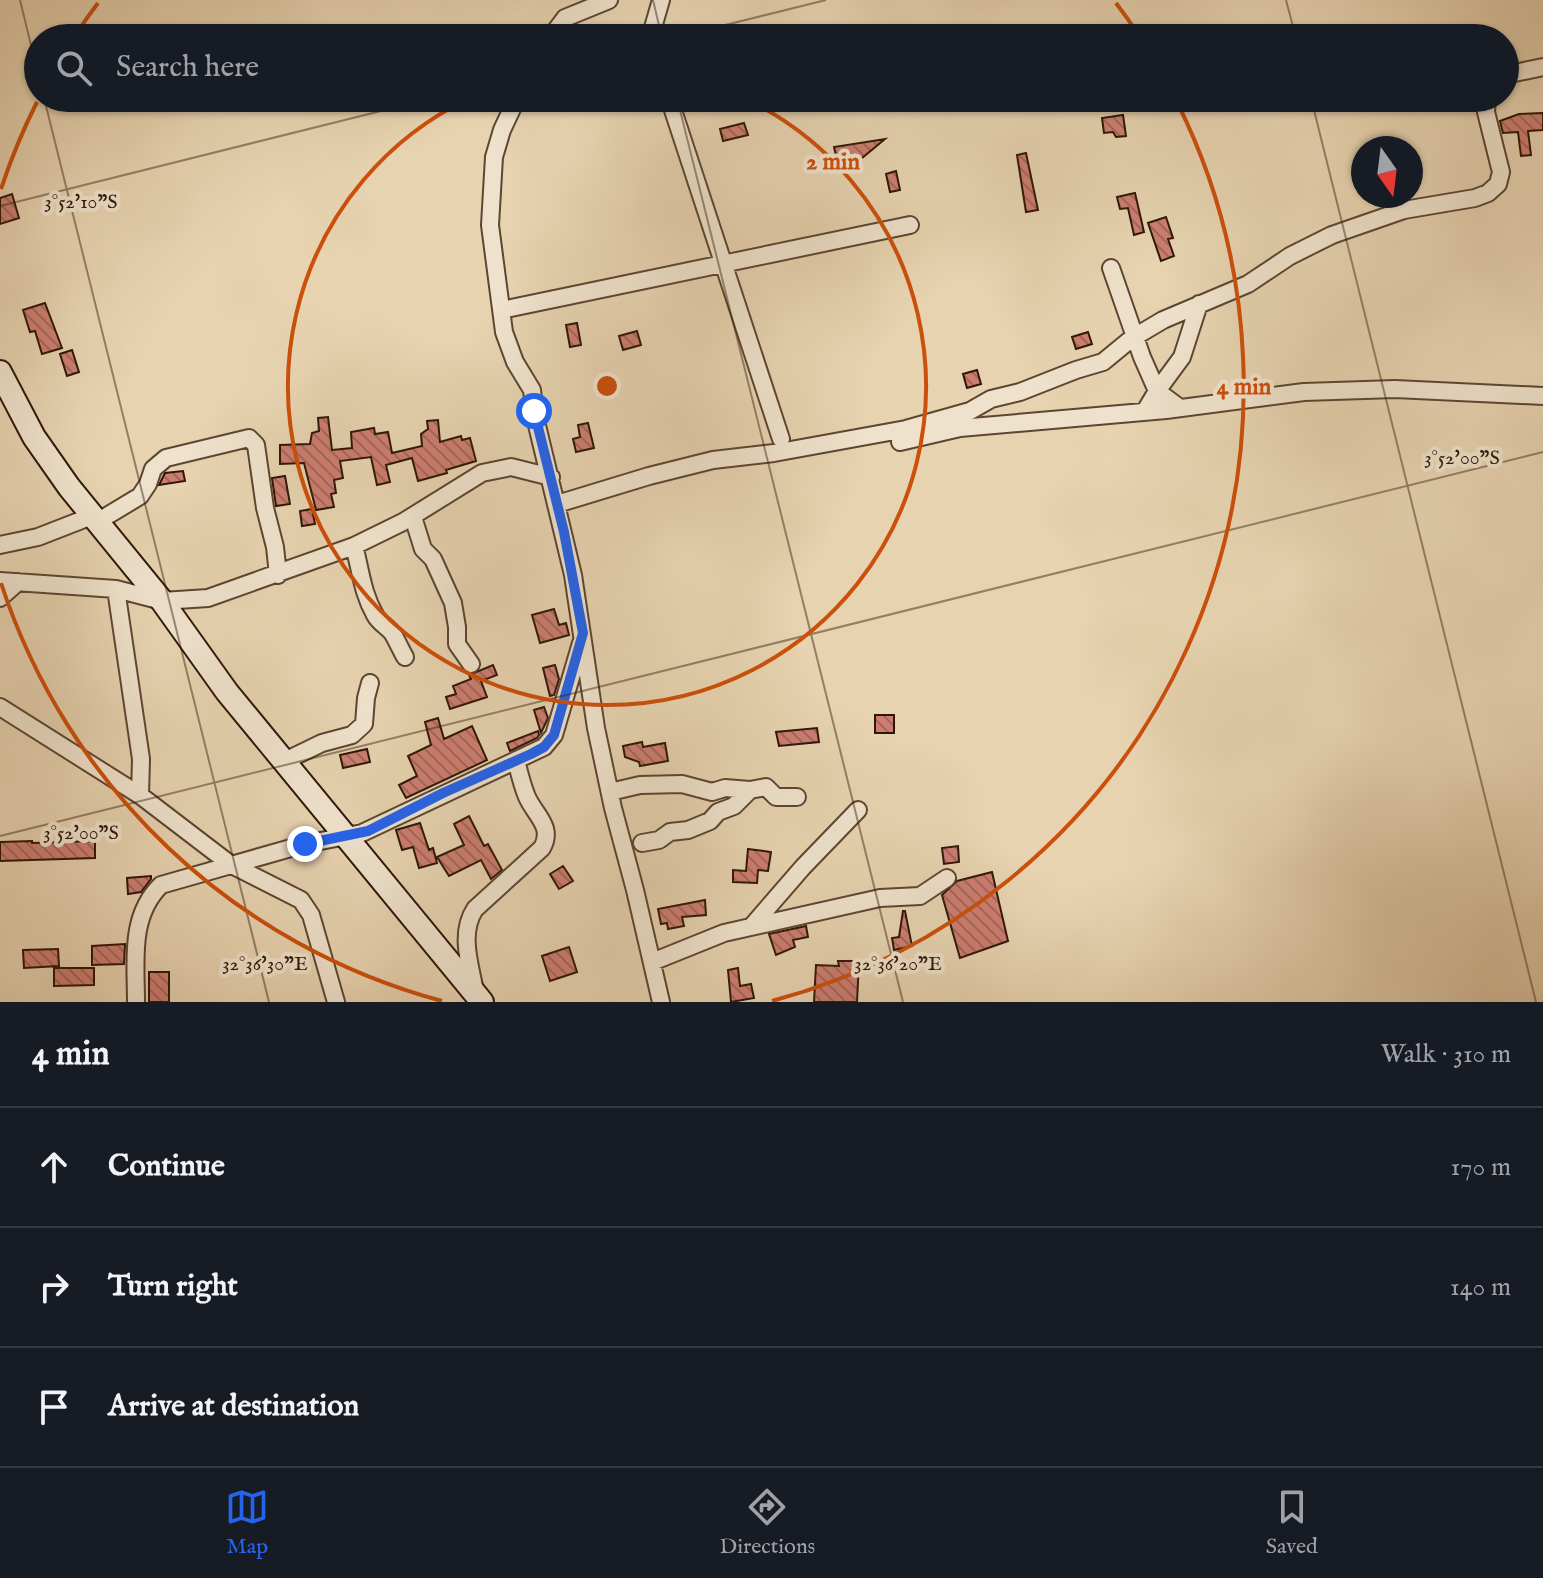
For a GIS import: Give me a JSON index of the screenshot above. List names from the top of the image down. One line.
{"north":"bottom","page":{"search":"Search here","heading":["4 min","Walk · 310 m"],"list":[["Continue","170 m"],["Turn right","140 m"],"Arrive at destination"],"nav":["Map","Directions","Saved"]},"coordinates":["3°52'10\"S","3°52'00\"S","32°36'30\"E","32°36'20\"E"],"rings":["2 min","4 min"]}
